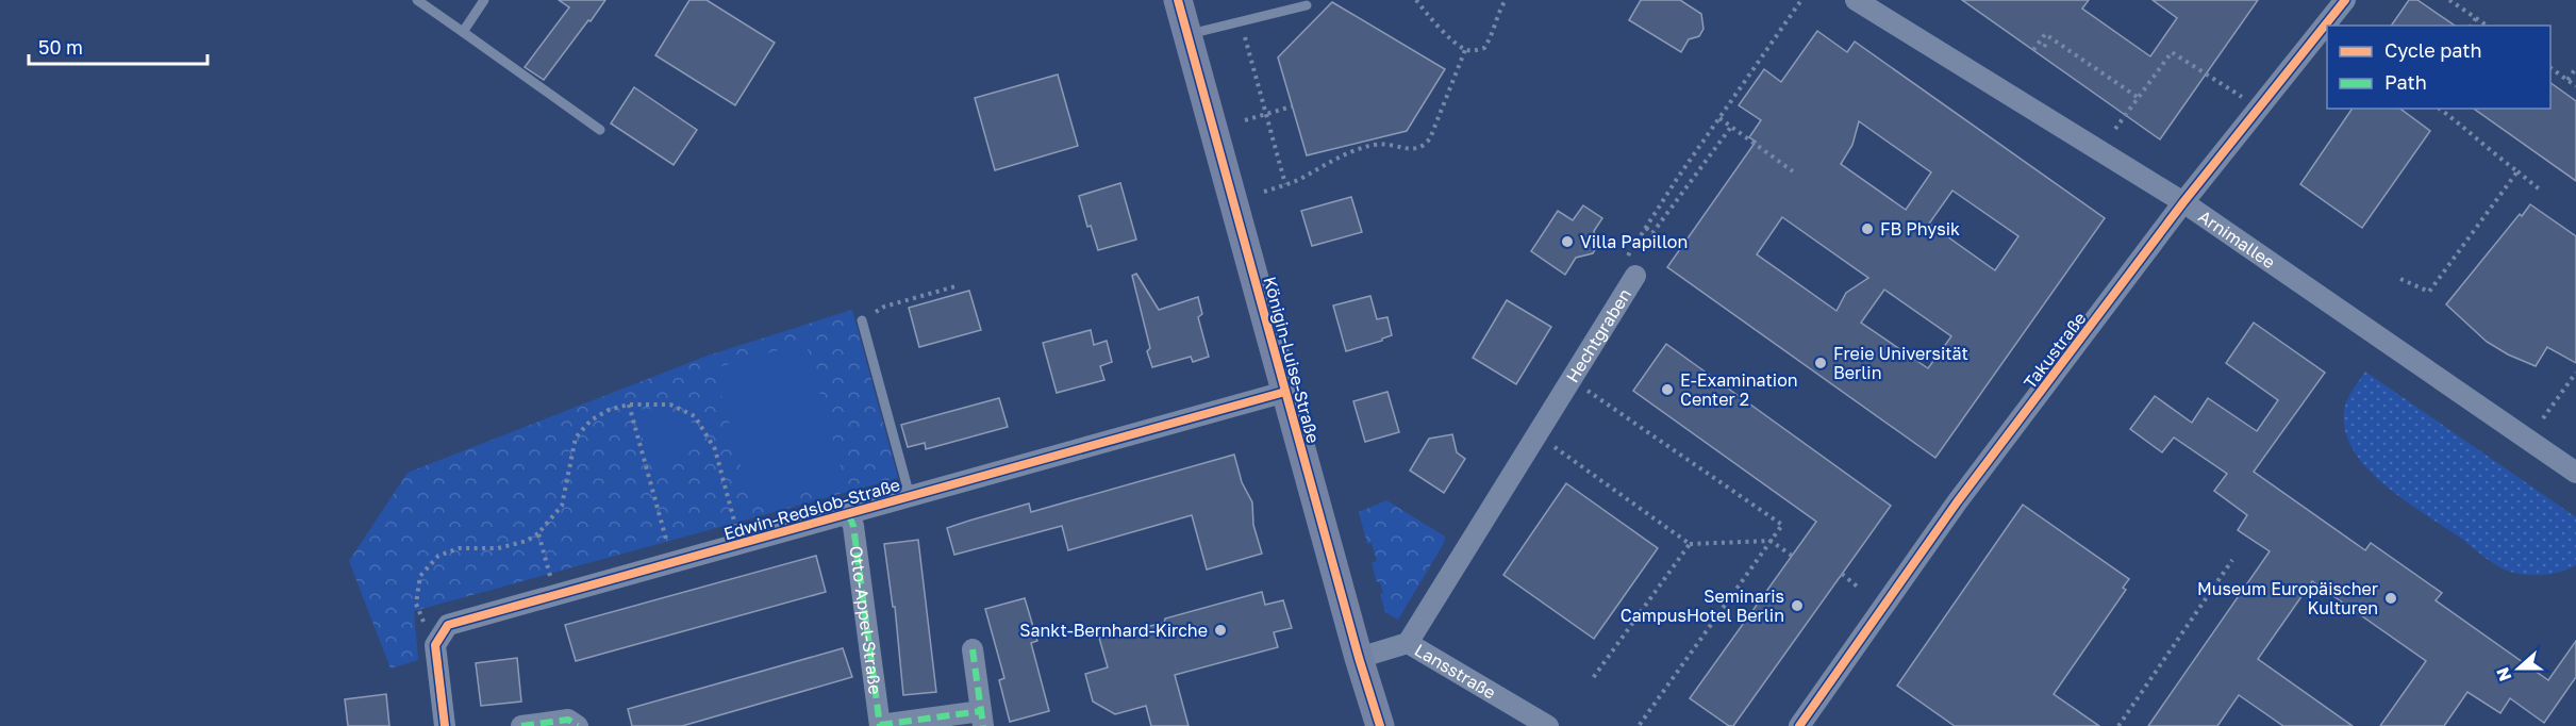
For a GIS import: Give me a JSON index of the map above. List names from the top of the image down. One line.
{"streets":{"main road":["Königin-Luise-Straße"],"street":["Arnimallee","Hechtgraben","Takustraße","Edwin-Redslob-Straße","Otto-Appel-Straße","Lansstraße"]},"crossings":[["Arnimallee","Takustraße"],["Hechtgraben","Lansstraße"],["Königin-Luise-Straße","Edwin-Redslob-Straße"],["Königin-Luise-Straße","Lansstraße"],["Edwin-Redslob-Straße","Otto-Appel-Straße"]],"places":["FB Physik","Villa Papillon","Freie Universität Berlin","E-Examination Center 2","Museum Europäischer Kulturen","Seminaris CampusHotel Berlin","Sankt-Bernhard-Kirche"],"legend":["Cycle path","Path"],"scale_bar":"50 m","north":"left"}
